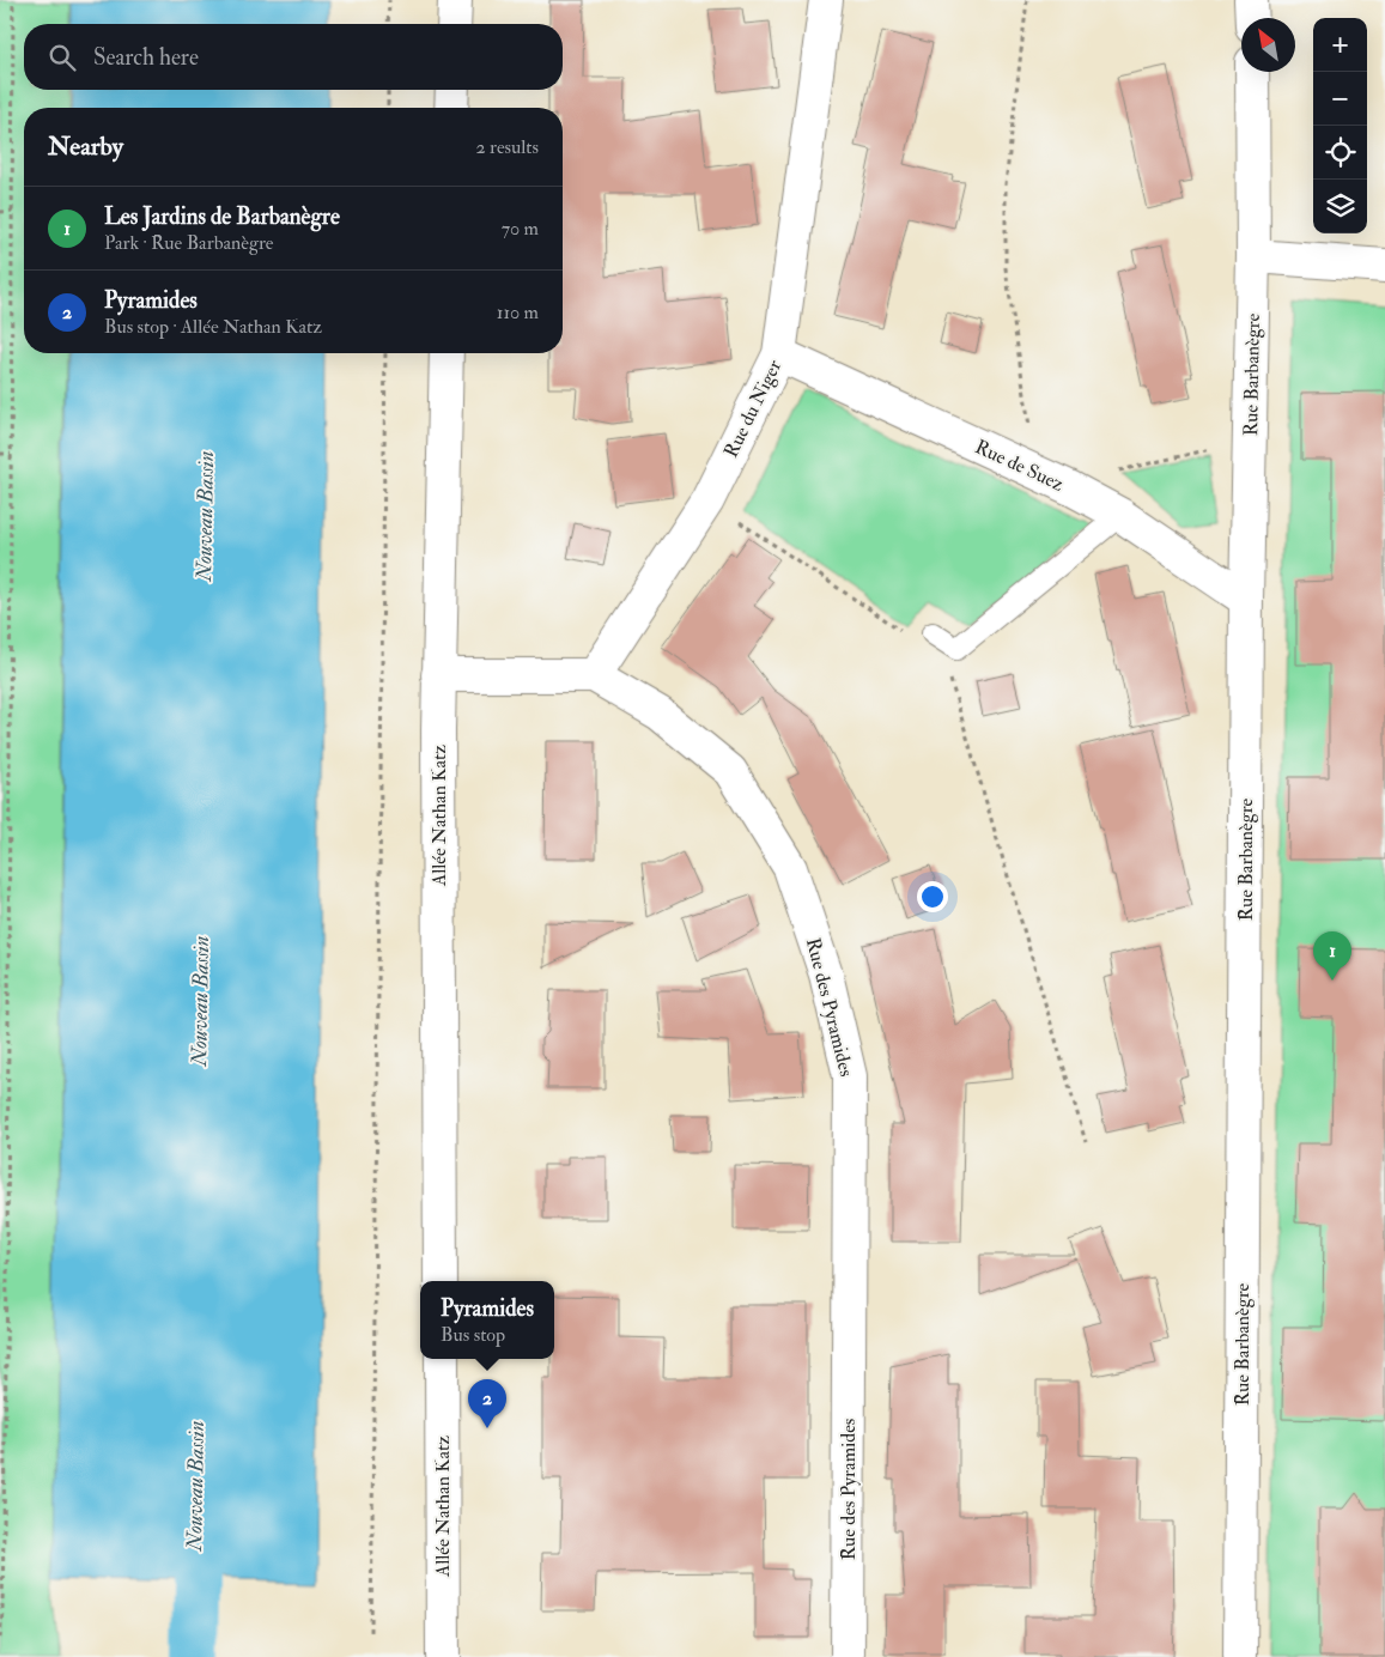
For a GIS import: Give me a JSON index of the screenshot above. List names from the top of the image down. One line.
{"streets":{"street":["Rue Barbanègre","Rue du Niger","Rue de Suez","Allée Nathan Katz","Rue des Pyramides"]},"crossings":[["Rue Barbanègre","Rue de Suez"],["Rue du Niger","Rue de Suez"],["Rue du Niger","Rue des Pyramides"]],"water":["Nouveau Bassin"],"north":"top left","page":{"map_buttons":["+","−"],"search":"Search here","heading":["Nearby","2 results"],"list":[{"mark":"1","name":"Les Jardins de Barbanègre","note":"Park · Rue Barbanègre","value":"70 m"},{"mark":"2","name":"Pyramides","note":"Bus stop · Allée Nathan Katz","value":"110 m"}],"pins":["1","2"],"popup":["Pyramides","Bus stop"]}}
